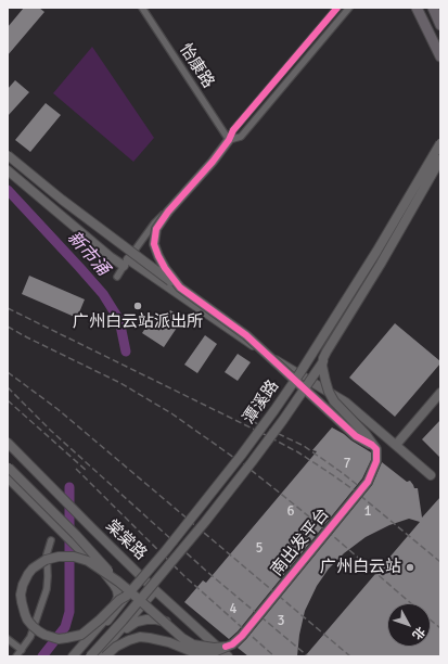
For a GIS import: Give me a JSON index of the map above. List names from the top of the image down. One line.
{"streets":{"street":["怡康路","潭溪路","棠棠路","南出发平台"]},"crossings":[["潭溪路","棠棠路"]],"water":["新市涌"],"places":["广州白云站派出所","广州白云站"],"house_numbers":["7","6","1","5","4","3"],"north":"bottom right"}
